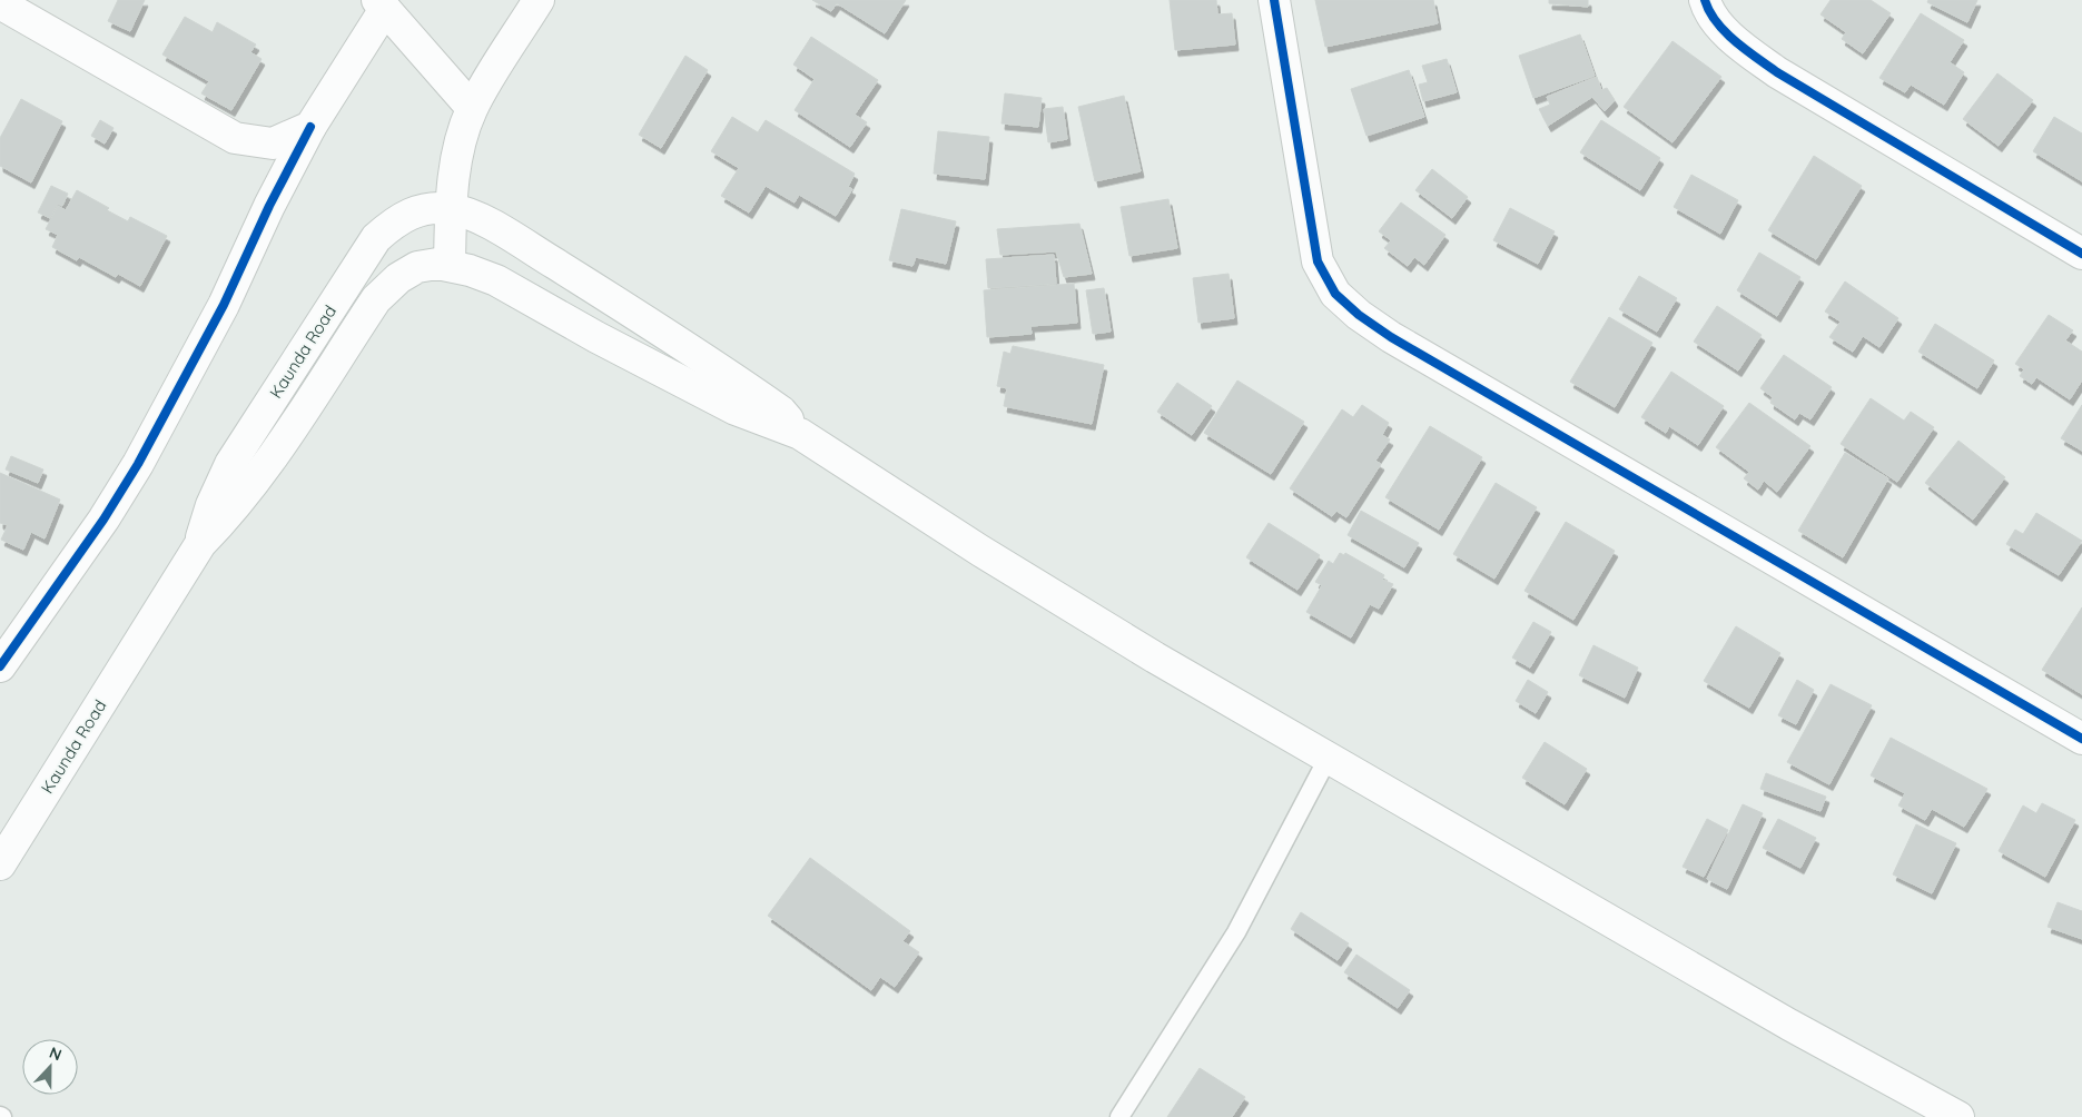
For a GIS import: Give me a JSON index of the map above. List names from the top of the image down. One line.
{"streets":{"main road":["Kaunda Road"]},"north":"top"}
